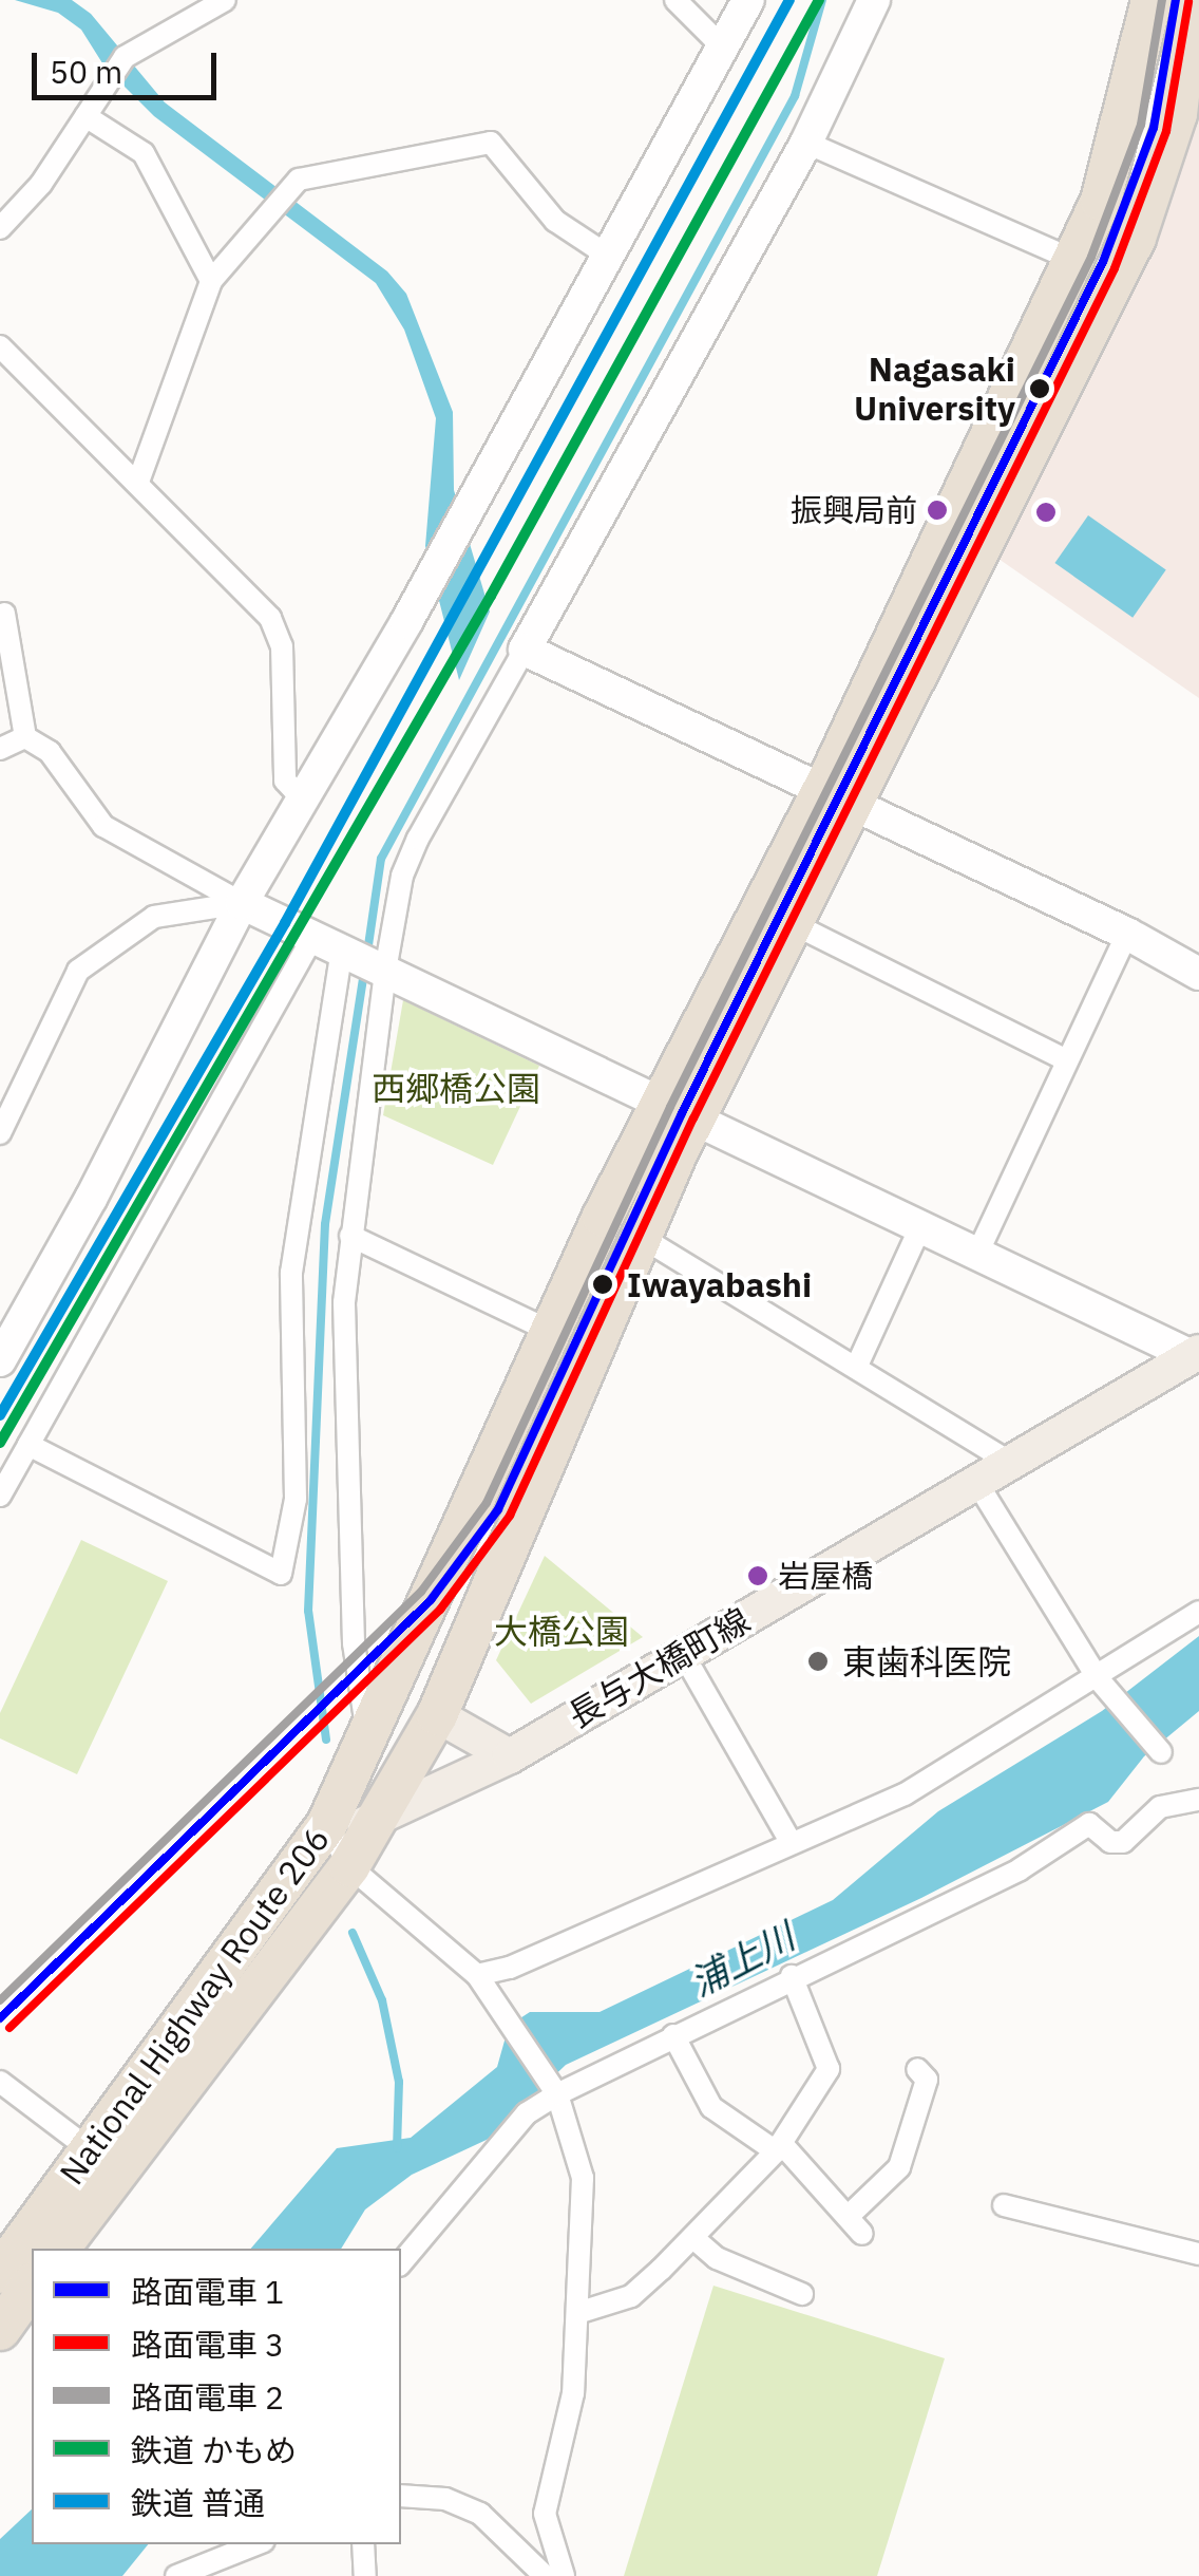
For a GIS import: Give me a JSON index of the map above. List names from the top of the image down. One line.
{"streets":{"highway":["National Highway Route 206"],"main road":["長与大橋町線"]},"crossings":[["長与大橋町線","National Highway Route 206"]],"water":["浦上川"],"parks":["西郷橋公園","大橋公園"],"places":["Nagasaki University","振興局前","Iwayabashi","岩屋橋","東歯科医院"],"lines":["tram line 1","tram line 2","rail line かもめ","rail line 普通","tram line 3"],"legend":["路面電車 1","路面電車 3","路面電車 2","鉄道 かもめ","鉄道 普通"],"scale_bar":"50 m"}
